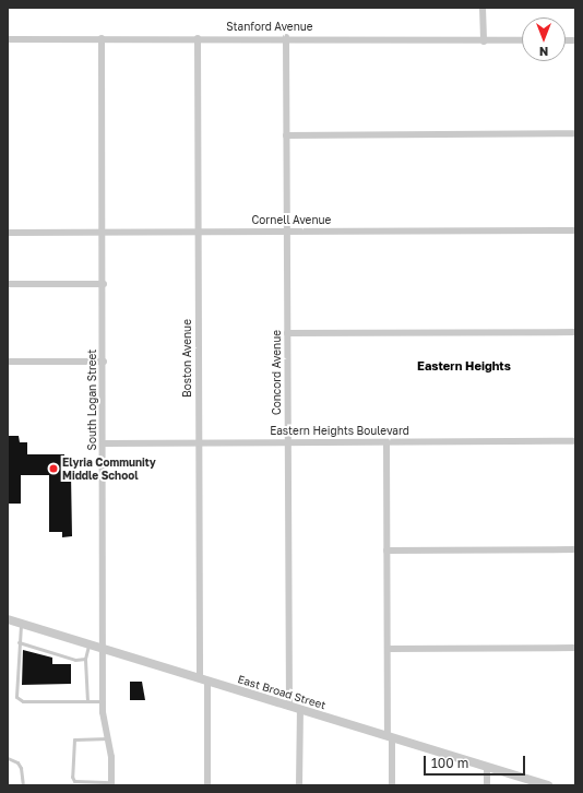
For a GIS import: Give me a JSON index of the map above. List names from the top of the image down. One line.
{"streets":{"street":["Stanford Avenue","Cornell Avenue","Boston Avenue","Concord Avenue","South Logan Street","Eastern Heights Boulevard","East Broad Street"]},"crossings":[["Stanford Avenue","Boston Avenue"],["Stanford Avenue","Concord Avenue"],["Stanford Avenue","South Logan Street"],["Cornell Avenue","Boston Avenue"],["Cornell Avenue","Concord Avenue"],["Cornell Avenue","South Logan Street"],["Boston Avenue","Eastern Heights Boulevard"],["Boston Avenue","East Broad Street"],["Concord Avenue","Eastern Heights Boulevard"],["Concord Avenue","East Broad Street"],["South Logan Street","Eastern Heights Boulevard"],["South Logan Street","East Broad Street"]],"districts":["Eastern Heights"],"places":["Elyria Community Middle School"],"scale_bar":"100 m","north":"bottom"}
